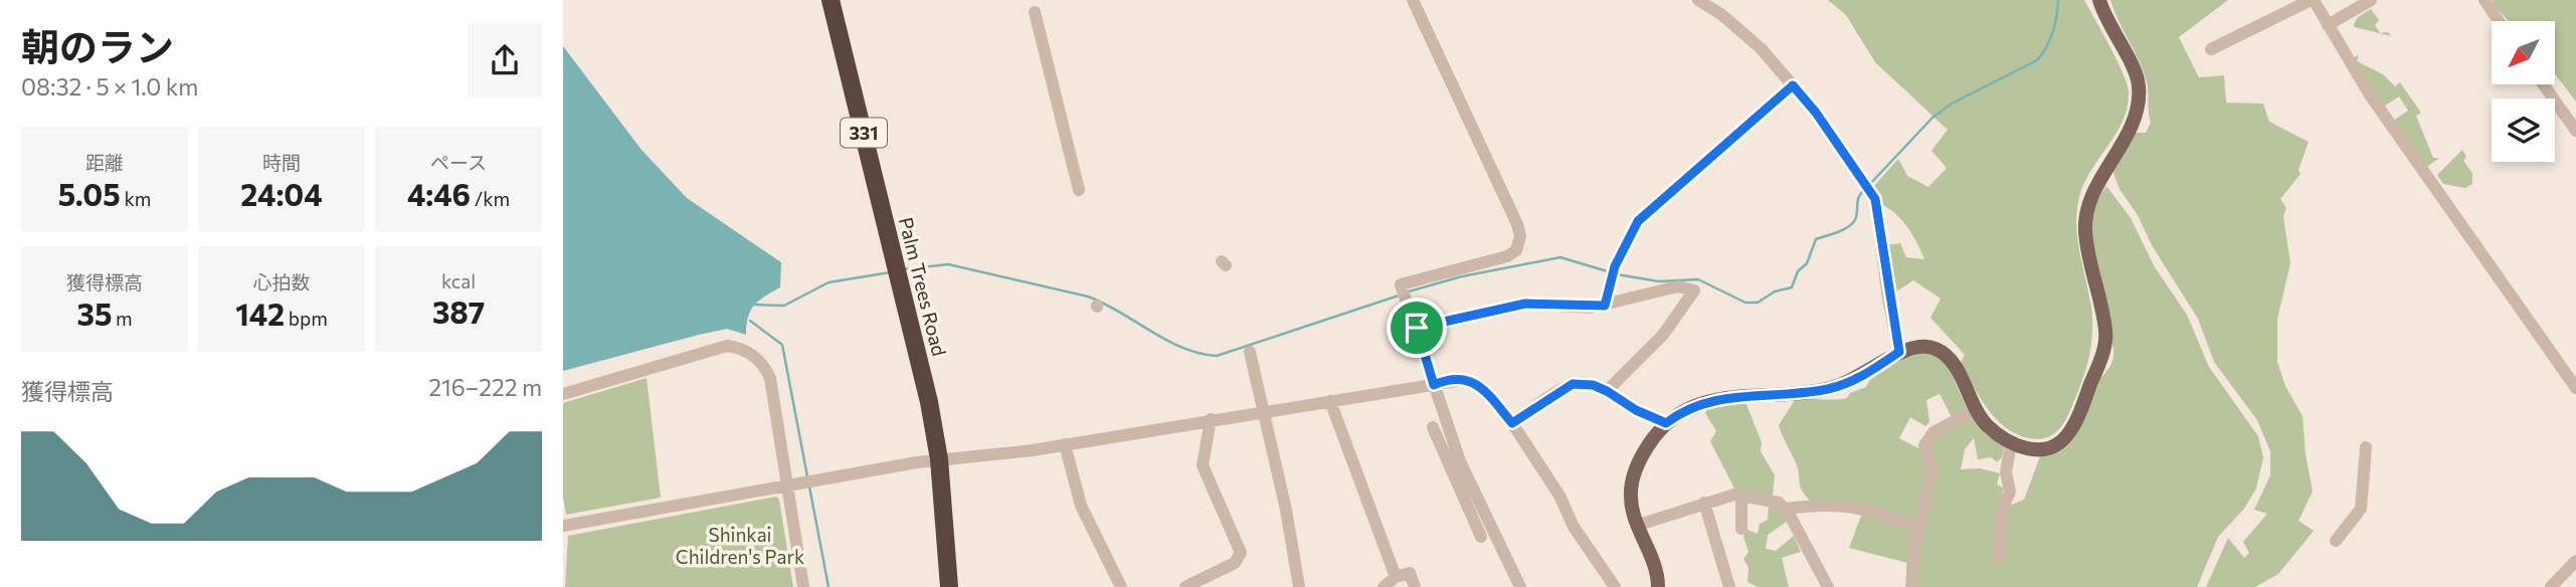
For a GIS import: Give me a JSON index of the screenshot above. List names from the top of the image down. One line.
{"streets":{"highway":["331","Palm Trees Road"]},"parks":["Shinkai Children's Park"],"north":"bottom left","page":{"heading":["朝のラン","08:32 · 5 × 1.0 km"],"stats":[["距離","5.05 km"],["時間","24:04"],["ペース","4:46 /km"],["獲得標高","35 m"],["心拍数","142 bpm"],["kcal","387"]],"chart":["獲得標高","216–222 m"]}}
